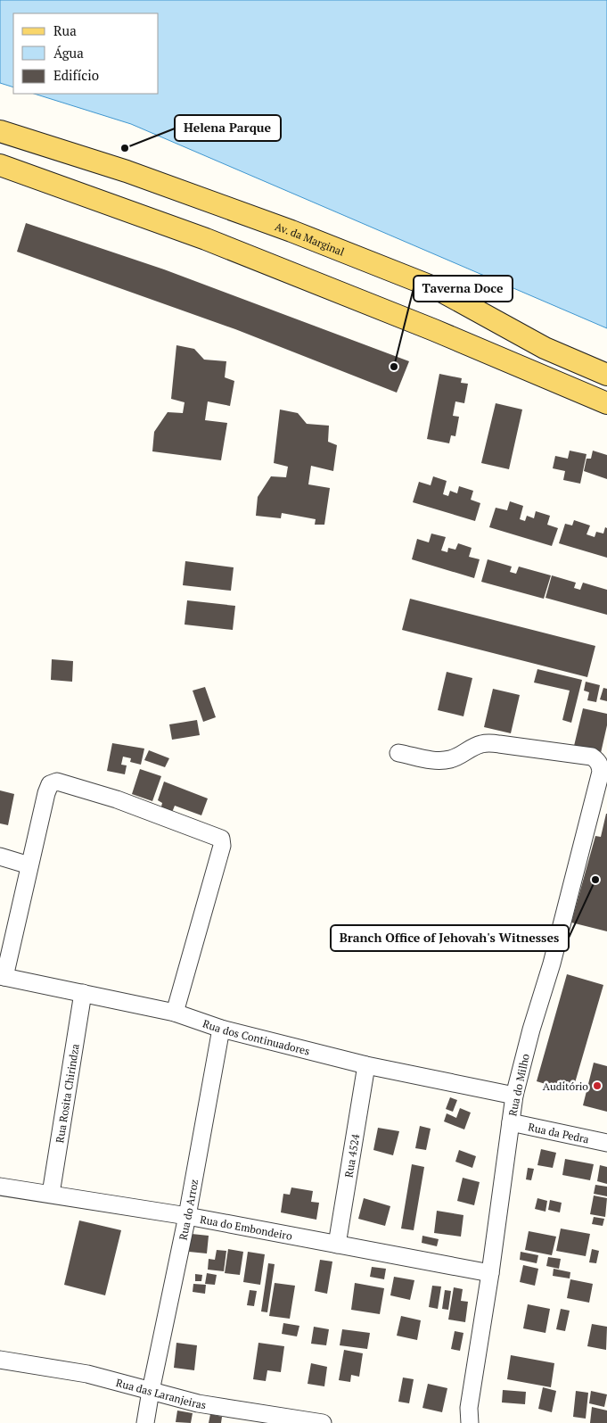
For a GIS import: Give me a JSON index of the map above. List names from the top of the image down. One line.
{"streets":{"main road":["Av. da Marginal"],"street":["Rua dos Continuadores","Rua do Milho","Rua Rosita Chirindza","Rua da Pedra","Rua 4524","Rua do Arroz","Rua do Embondeiro","Rua das Laranjeiras"]},"crossings":[["Rua dos Continuadores","Rua do Milho"],["Rua dos Continuadores","Rua Rosita Chirindza"],["Rua dos Continuadores","Rua 4524"],["Rua dos Continuadores","Rua do Arroz"],["Rua do Milho","Rua da Pedra"],["Rua do Milho","Rua do Embondeiro"],["Rua Rosita Chirindza","Rua do Embondeiro"],["Rua 4524","Rua do Embondeiro"],["Rua do Arroz","Rua do Embondeiro"],["Rua do Arroz","Rua das Laranjeiras"]],"places":["Helena Parque","Taverna Doce","Branch Office of Jehovah's Witnesses","Auditório"],"legend":["Rua","Água","Edifício"]}
